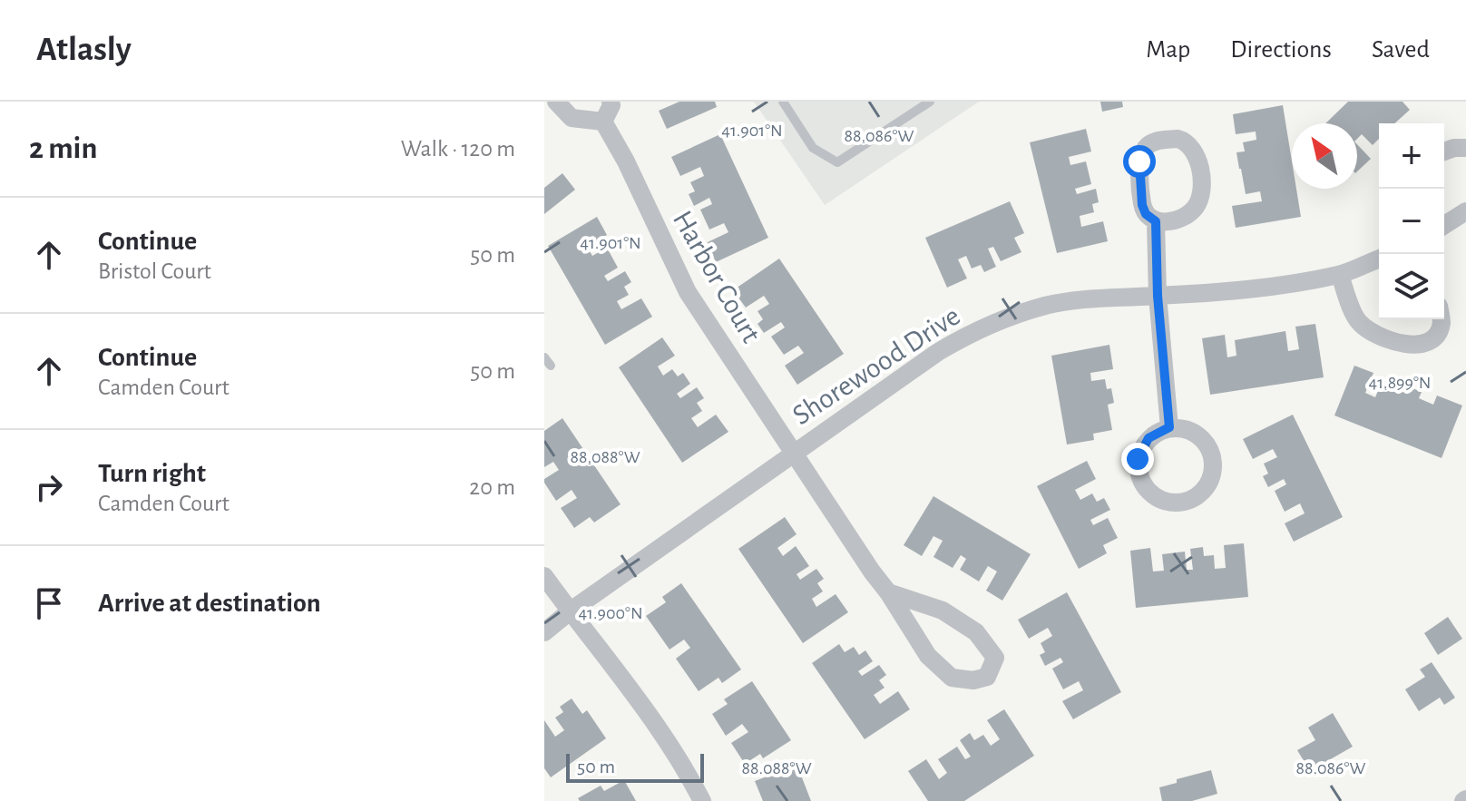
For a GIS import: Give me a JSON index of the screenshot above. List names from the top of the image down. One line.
{"streets":{"street":["Harbor Court","Shorewood Drive"]},"crossings":[["Harbor Court","Shorewood Drive"]],"scale_bar":"50 m","north":"top left","page":{"header":"Atlasly","nav":["Map","Directions","Saved"],"heading":["2 min","Walk · 120 m"],"map_buttons":["+","−"],"list":[["Continue","Bristol Court","50 m"],["Continue","Camden Court","50 m"],["Turn right","Camden Court","20 m"],"Arrive at destination"],"scale":"50 m"},"coordinates":["41.901°N","88.086°W","41.899°N","88.088°W","41.900°N"]}
